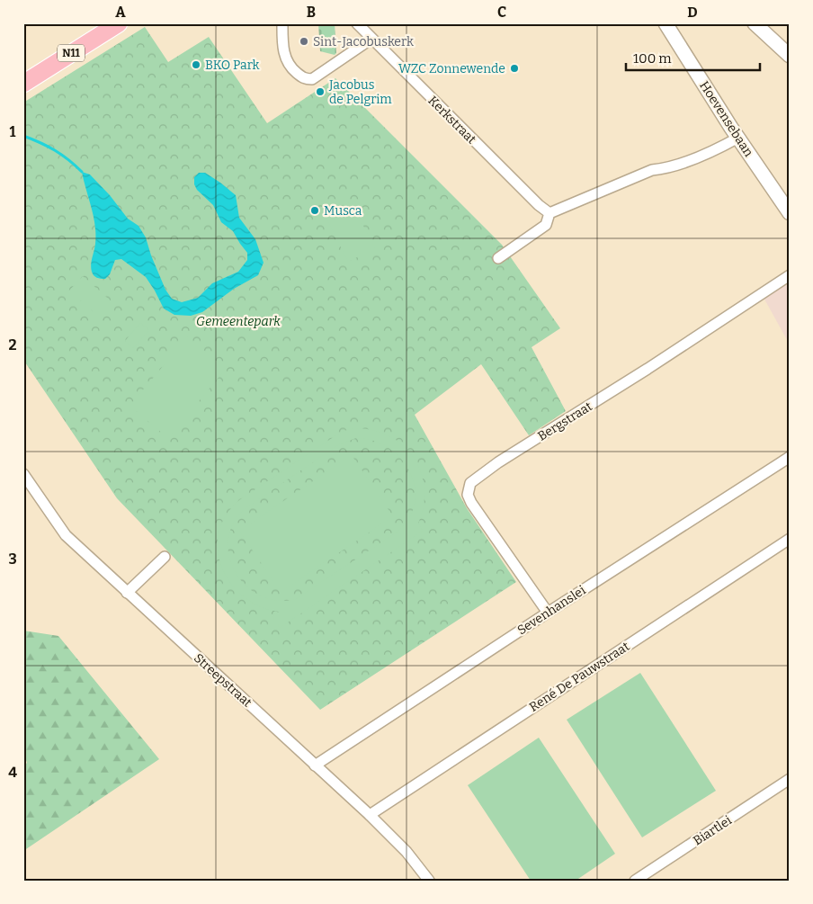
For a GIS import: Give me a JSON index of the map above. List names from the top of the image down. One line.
{"streets":{"main road":["N11"],"street":["Hoevensebaan","Kerkstraat","Bergstraat","Sevenhanslei","René De Pauwstraat","Streepstraat","Biartlei"]},"crossings":[["Bergstraat","Sevenhanslei"],["Sevenhanslei","Streepstraat"],["René De Pauwstraat","Streepstraat"]],"parks":["Gemeentepark"],"places":["Sint-Jacobuskerk","BKO Park","WZC Zonnewende","Jacobus de Pelgrim","Musca"],"scale_bar":"100 m","grid":{"columns":["A","B","C","D"],"rows":["1","2","3","4"]}}
